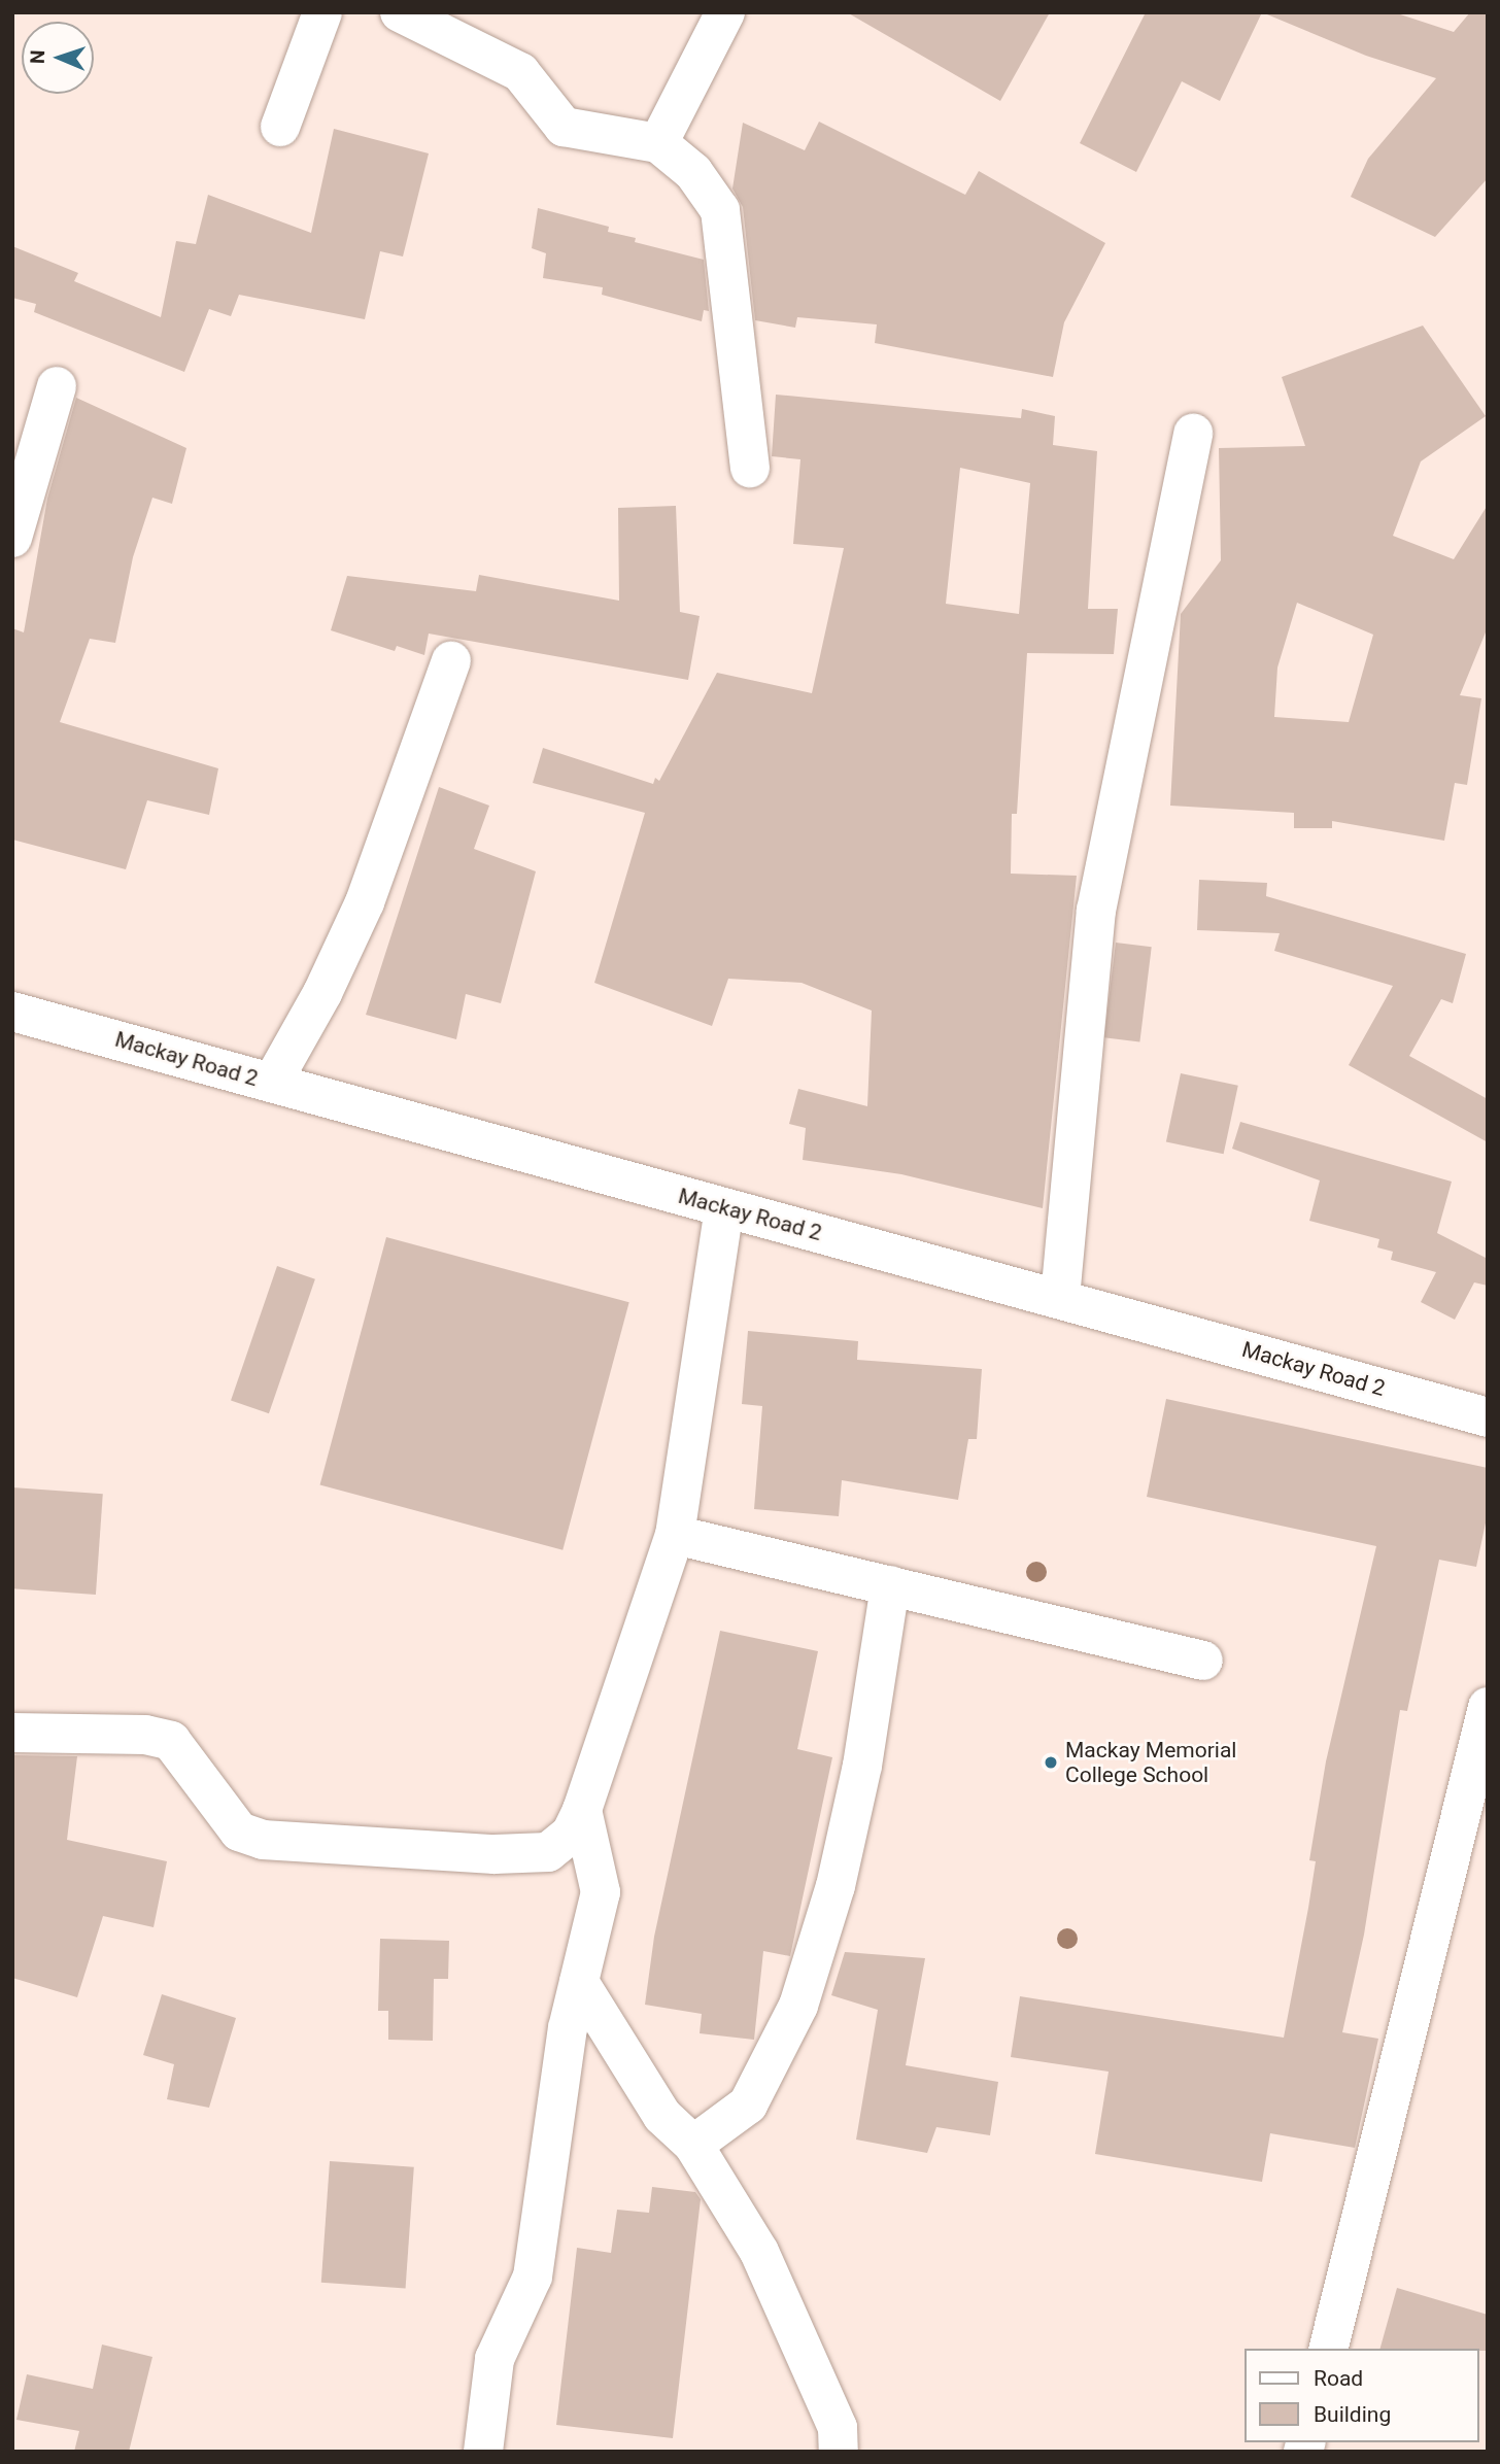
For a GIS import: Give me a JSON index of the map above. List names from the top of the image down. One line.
{"streets":{"street":["Mackay Road 2"]},"places":["Mackay Memorial College School"],"legend":["Road","Building"],"north":"left"}
